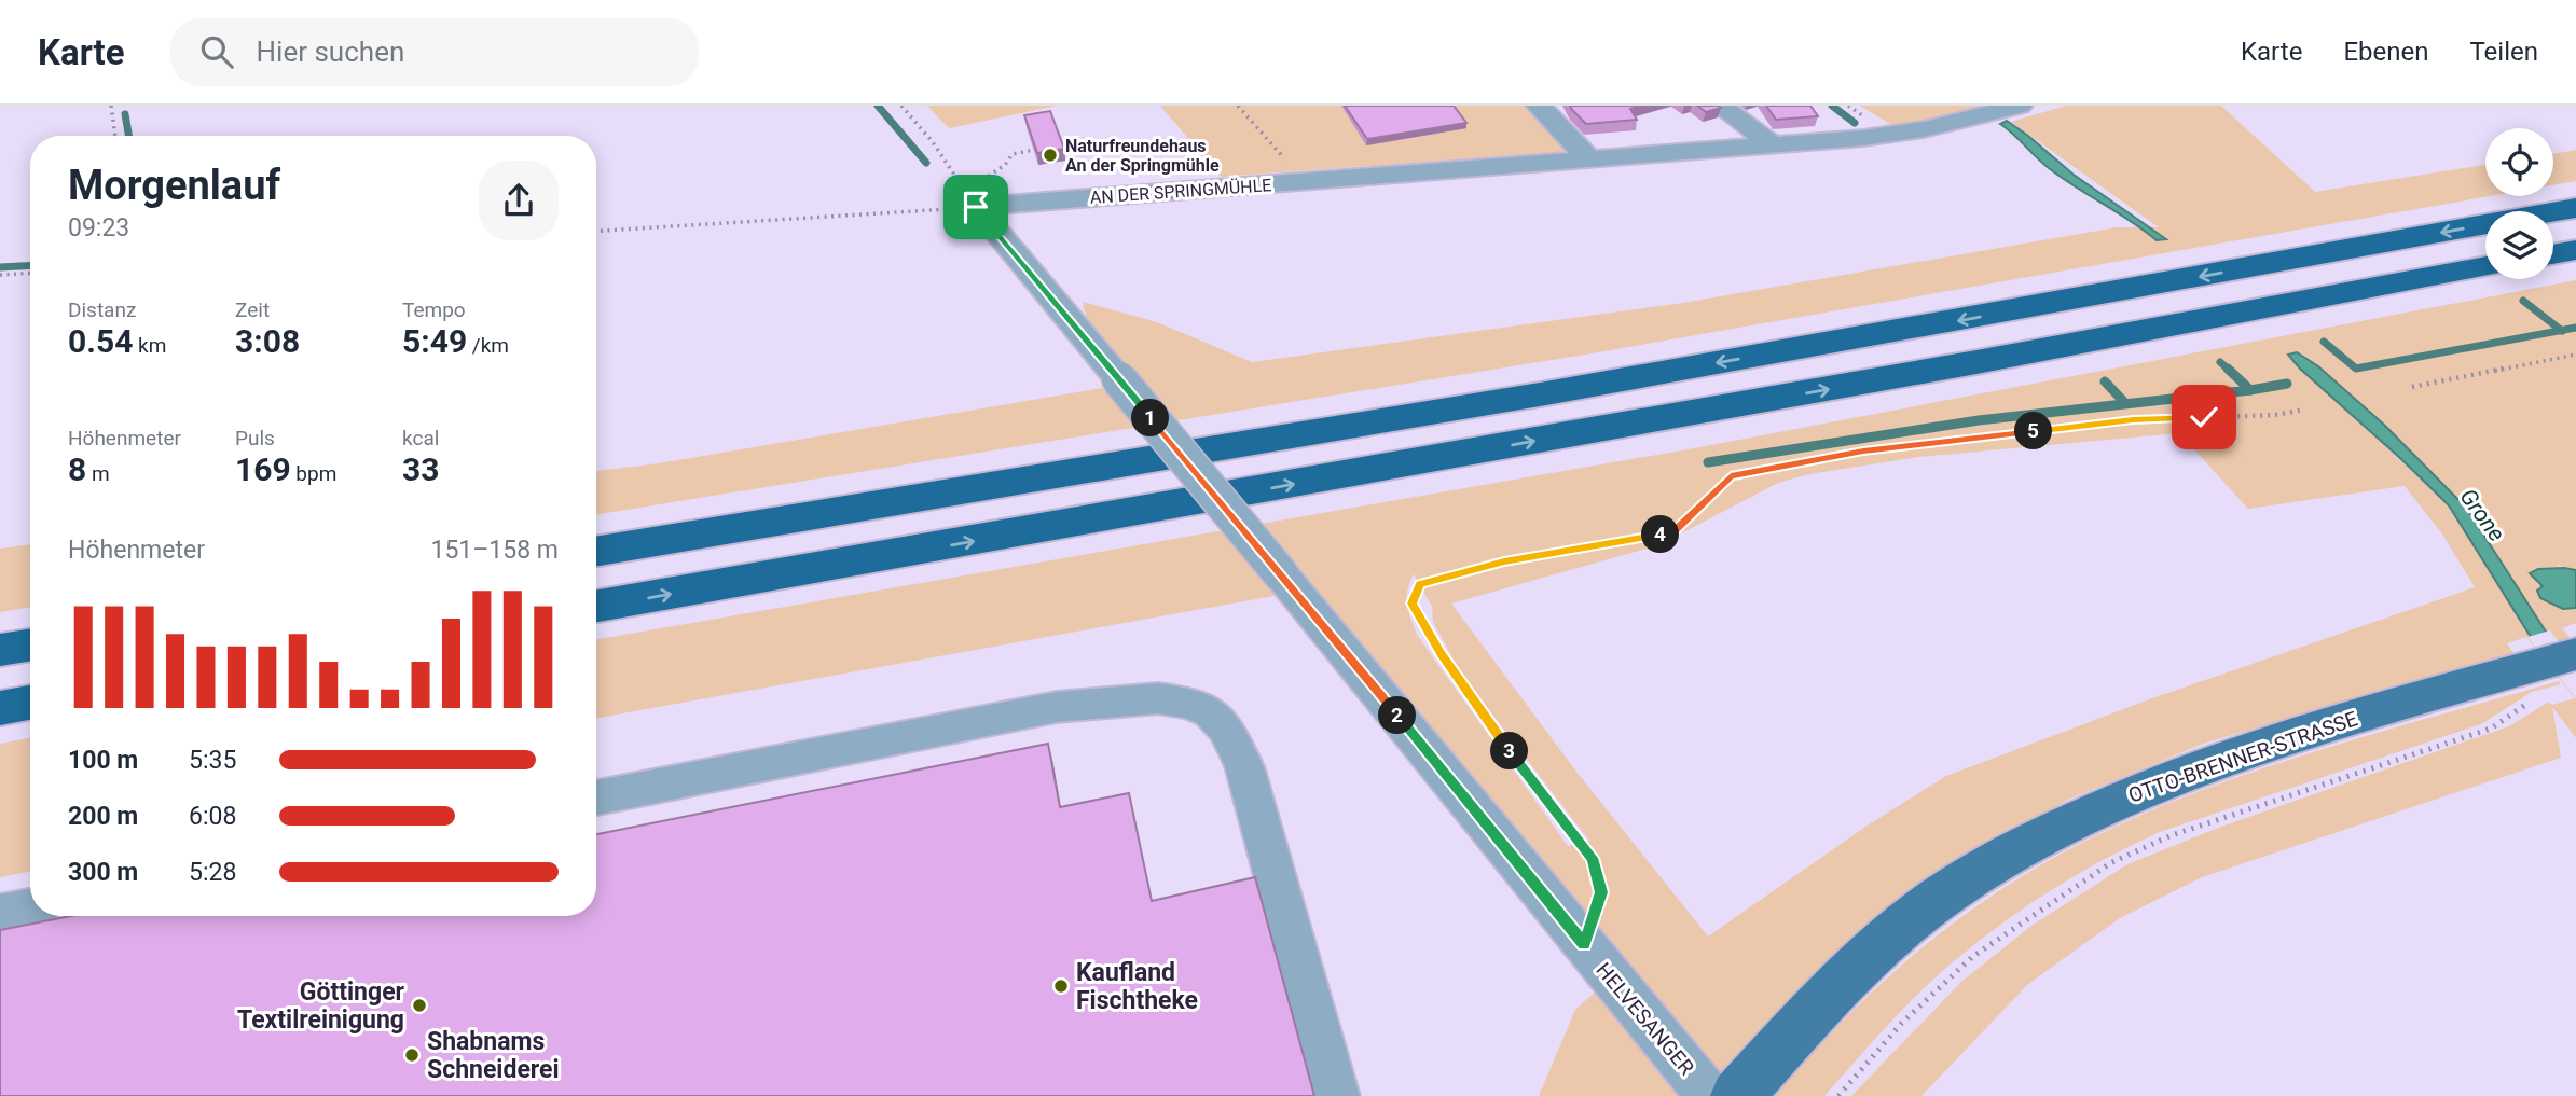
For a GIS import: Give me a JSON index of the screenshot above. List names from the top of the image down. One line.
{"streets":{"main road":["OTTO-BRENNER-STRASSE"],"street":["AN DER SPRINGMÜHLE","HELVESANGER"]},"crossings":[["AN DER SPRINGMÜHLE","HELVESANGER"]],"water":["Grone"],"places":["Naturfreundehaus An der Springmühle","Kaufland Fischtheke","Göttinger Textilreinigung","Shabnams Schneiderei"],"page":{"header":"Karte","search":"Hier suchen","nav":["Karte","Ebenen","Teilen"],"heading":["Morgenlauf","09:23"],"stats":[["Distanz","0.54 km"],["Zeit","3:08"],["Tempo","5:49 /km"],["Höhenmeter","8 m"],["Puls","169 bpm"],["kcal","33"]],"pins":["1","5","4","2","3"],"chart":["Höhenmeter","151–158 m"],"list":[{"name":"100 m","note":"5:35"},{"name":"200 m","note":"6:08"},{"name":"300 m","note":"5:28"}]}}
